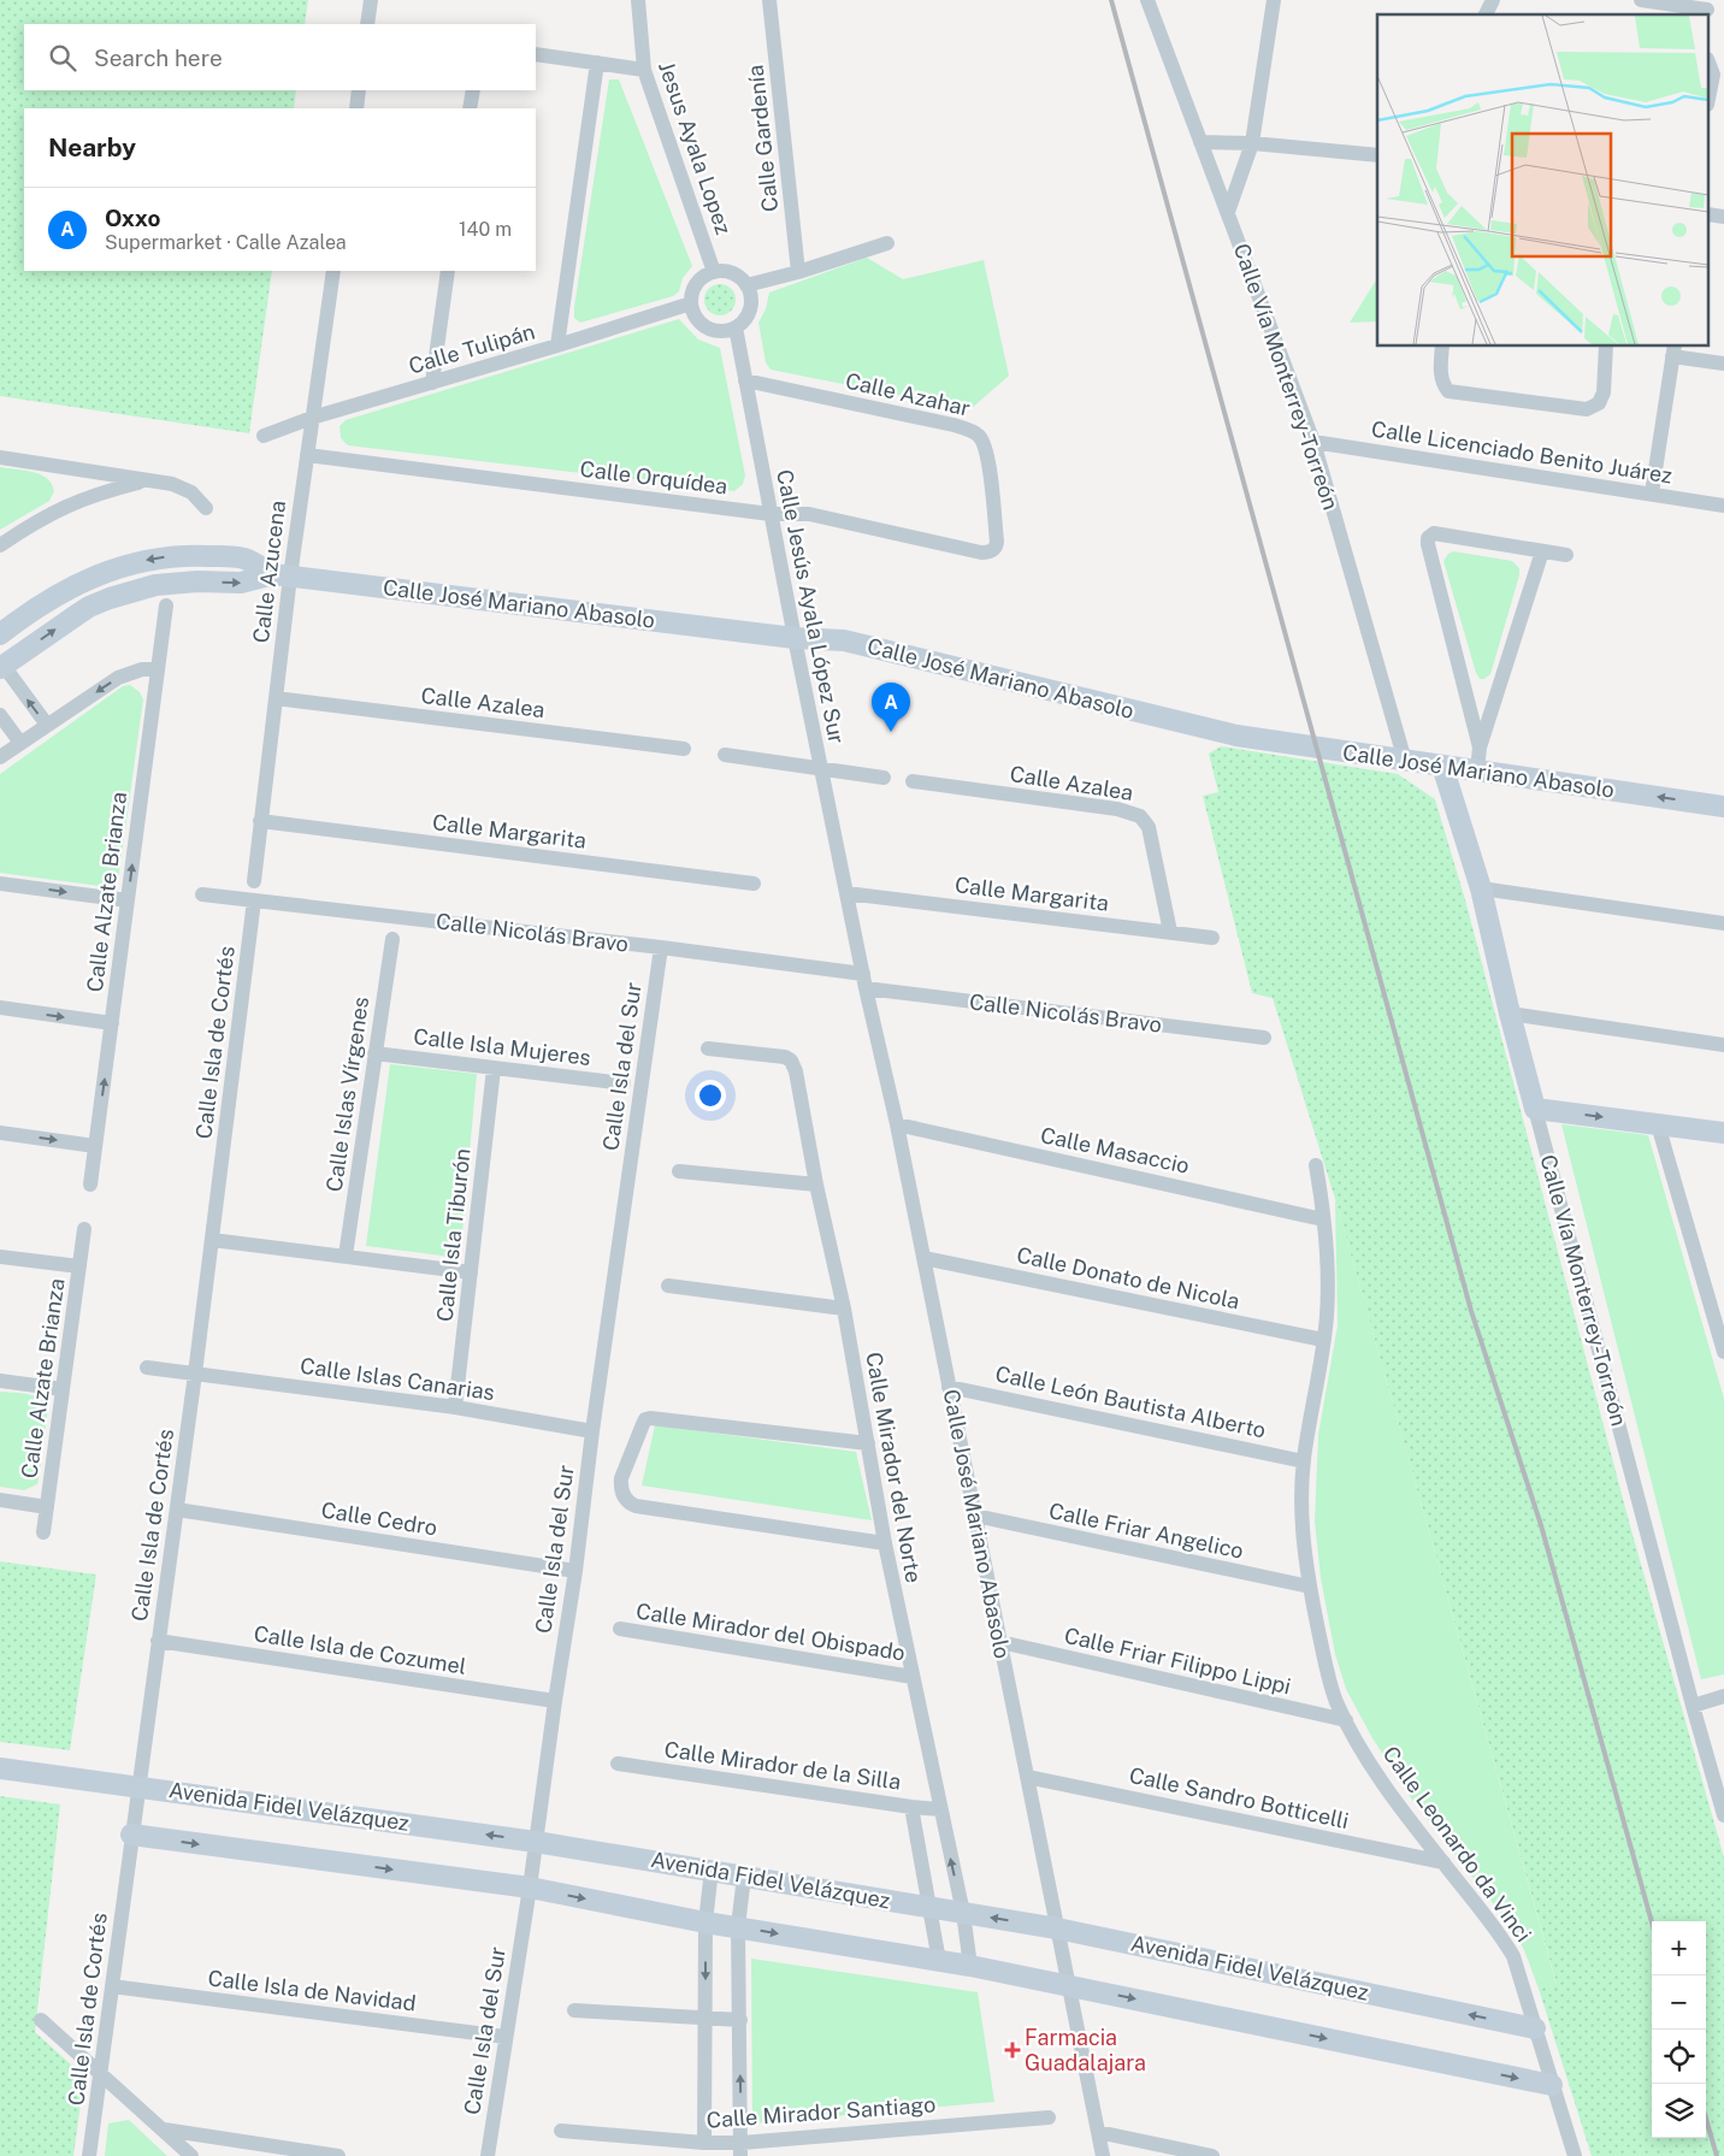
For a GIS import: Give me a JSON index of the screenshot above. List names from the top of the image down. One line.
{"streets":{"street":["Calle Gardenía","Jesus Ayala Lopez","Calle Tulipán","Calle Vía Monterrey-Torreón","Calle Azahar","Calle Licenciado Benito Juárez","Calle Orquídea","Calle Azucena","Calle José Mariano Abasolo","Calle Jesús Ayala López Sur","Calle Azalea","Calle Margarita","Calle Alzate Brianza","Calle Nicolás Bravo","Calle Isla de Cortés","Calle Isla Mujeres","Calle Isla del Sur","Calle Islas Vírgenes","Calle Masaccio","Calle Isla Tiburón","Calle Donato de Nicola","Calle Islas Canarias","Calle León Bautista Alberto","Calle Mirador del Norte","Calle Cedro","Calle Friar Angelico","Calle Mirador del Obispado","Calle Isla de Cozumel","Calle Friar Filippo Lippi","Calle Mirador de la Silla","Calle Sandro Botticelli","Avenida Fidel Velázquez","Calle Leonardo da Vinci","Calle Isla de Navidad","Calle Mirador Santiago"]},"crossings":[["Jesus Ayala Lopez","Calle Tulipán"],["Jesus Ayala Lopez","Calle Jesús Ayala López Sur"],["Calle Tulipán","Calle Azucena"],["Calle Tulipán","Calle Jesús Ayala López Sur"],["Calle Vía Monterrey-Torreón","Calle Licenciado Benito Juárez"],["Calle Vía Monterrey-Torreón","Calle José Mariano Abasolo"],["Calle Azahar","Calle Orquídea"],["Calle Azahar","Calle Jesús Ayala López Sur"],["Calle Orquídea","Calle Azucena"],["Calle Orquídea","Calle Jesús Ayala López Sur"],["Calle Azucena","Calle José Mariano Abasolo"],["Calle Azucena","Calle Azalea"],["Calle Azucena","Calle Margarita"],["Calle José Mariano Abasolo","Calle Jesús Ayala López Sur"],["Calle José Mariano Abasolo","Calle Margarita"],["Calle José Mariano Abasolo","Calle Nicolás Bravo"],["Calle José Mariano Abasolo","Calle Masaccio"],["Calle José Mariano Abasolo","Calle Donato de Nicola"],["Calle José Mariano Abasolo","Calle León Bautista Alberto"],["Calle José Mariano Abasolo","Calle Friar Angelico"],["Calle José Mariano Abasolo","Calle Friar Filippo Lippi"],["Calle José Mariano Abasolo","Calle Sandro Botticelli"],["Calle José Mariano Abasolo","Avenida Fidel Velázquez"],["Calle Jesús Ayala López Sur","Calle Margarita"],["Calle Azalea","Calle Margarita"],["Calle Nicolás Bravo","Calle Isla de Cortés"],["Calle Nicolás Bravo","Calle Isla del Sur"],["Calle Isla de Cortés","Calle Islas Canarias"],["Calle Isla de Cortés","Calle Cedro"],["Calle Isla de Cortés","Calle Isla de Cozumel"],["Calle Isla de Cortés","Avenida Fidel Velázquez"],["Calle Isla de Cortés","Calle Isla de Navidad"],["Calle Isla Mujeres","Calle Islas Vírgenes"],["Calle Isla Mujeres","Calle Isla Tiburón"],["Calle Isla del Sur","Calle Islas Canarias"],["Calle Isla del Sur","Calle Cedro"],["Calle Isla del Sur","Calle Isla de Cozumel"],["Calle Isla del Sur","Avenida Fidel Velázquez"],["Calle Isla del Sur","Calle Isla de Navidad"],["Calle Masaccio","Calle Leonardo da Vinci"],["Calle Isla Tiburón","Calle Islas Canarias"],["Calle Donato de Nicola","Calle Leonardo da Vinci"],["Calle León Bautista Alberto","Calle Leonardo da Vinci"],["Calle Mirador del Norte","Calle Mirador del Obispado"],["Calle Mirador del Norte","Calle Mirador de la Silla"],["Calle Mirador del Norte","Avenida Fidel Velázquez"],["Calle Friar Angelico","Calle Leonardo da Vinci"],["Calle Friar Filippo Lippi","Calle Leonardo da Vinci"],["Calle Sandro Botticelli","Calle Leonardo da Vinci"],["Avenida Fidel Velázquez","Calle Leonardo da Vinci"]],"one_way":["Calle Alzate Brianza"],"places":{"health":["Farmacia Guadalajara"]},"page":{"search":"Search here","heading":"Nearby","list":[{"mark":"A","name":"Oxxo","note":"Supermarket · Calle Azalea","value":"140 m"}],"pins":"A","map_buttons":["+","−"]}}
